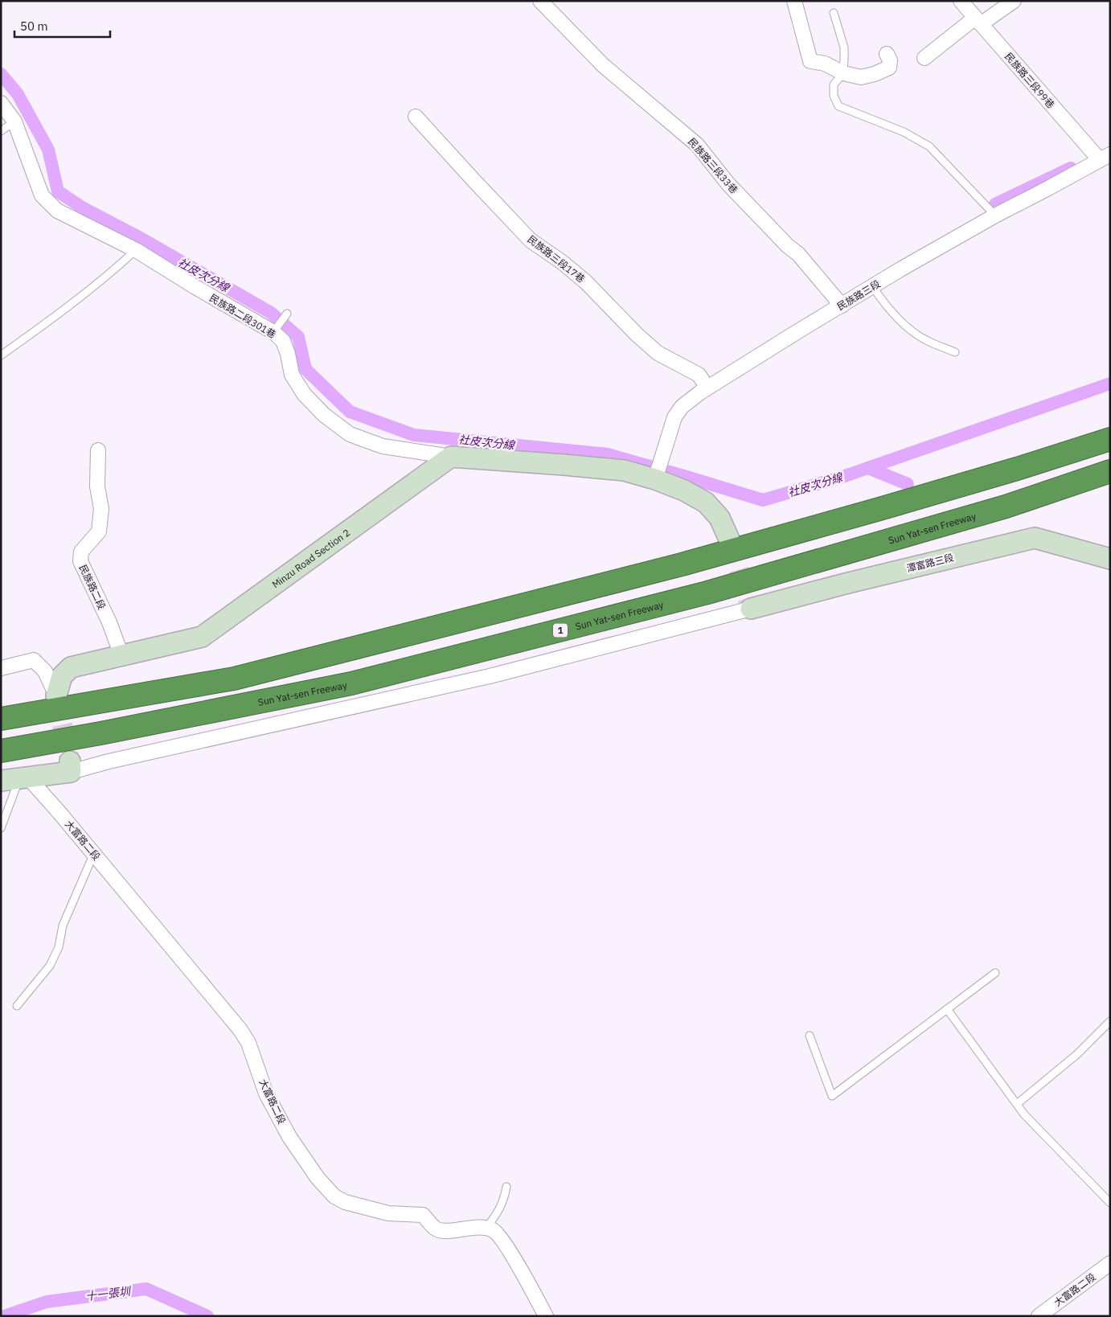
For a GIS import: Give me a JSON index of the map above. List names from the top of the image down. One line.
{"streets":{"highway":["Sun Yat-sen Freeway","1"],"street":["民族路三段99巷","民族路三段33巷","民族路三段17巷","民族路三段","民族路二段301巷","Minzu Road Section 2","潭富路三段","民族路二段","大富路二段"]},"crossings":[["民族路三段99巷","民族路三段"],["民族路三段33巷","民族路三段"],["民族路三段17巷","民族路三段"],["民族路二段301巷","Minzu Road Section 2"],["Minzu Road Section 2","民族路二段"]],"water":["社皮次分線","十一張圳"],"scale_bar":"50 m"}
